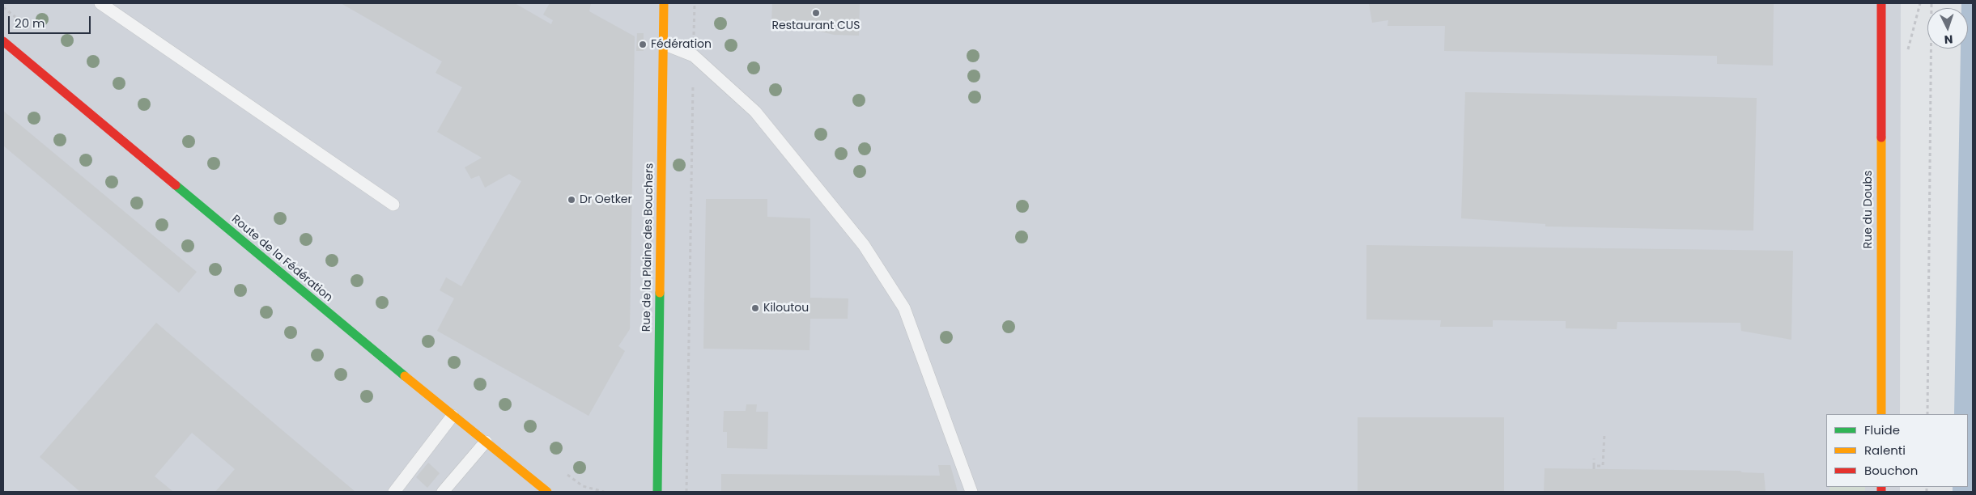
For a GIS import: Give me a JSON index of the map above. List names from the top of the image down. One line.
{"streets":{"street":["Rue du Doubs","Rue de la Plaine des Bouchers","Route de la Fédération"]},"places":["Restaurant CUS","Fédération","Dr Oetker","Kiloutou"],"legend":["Fluide","Ralenti","Bouchon"],"scale_bar":"20 m","north":"bottom"}
